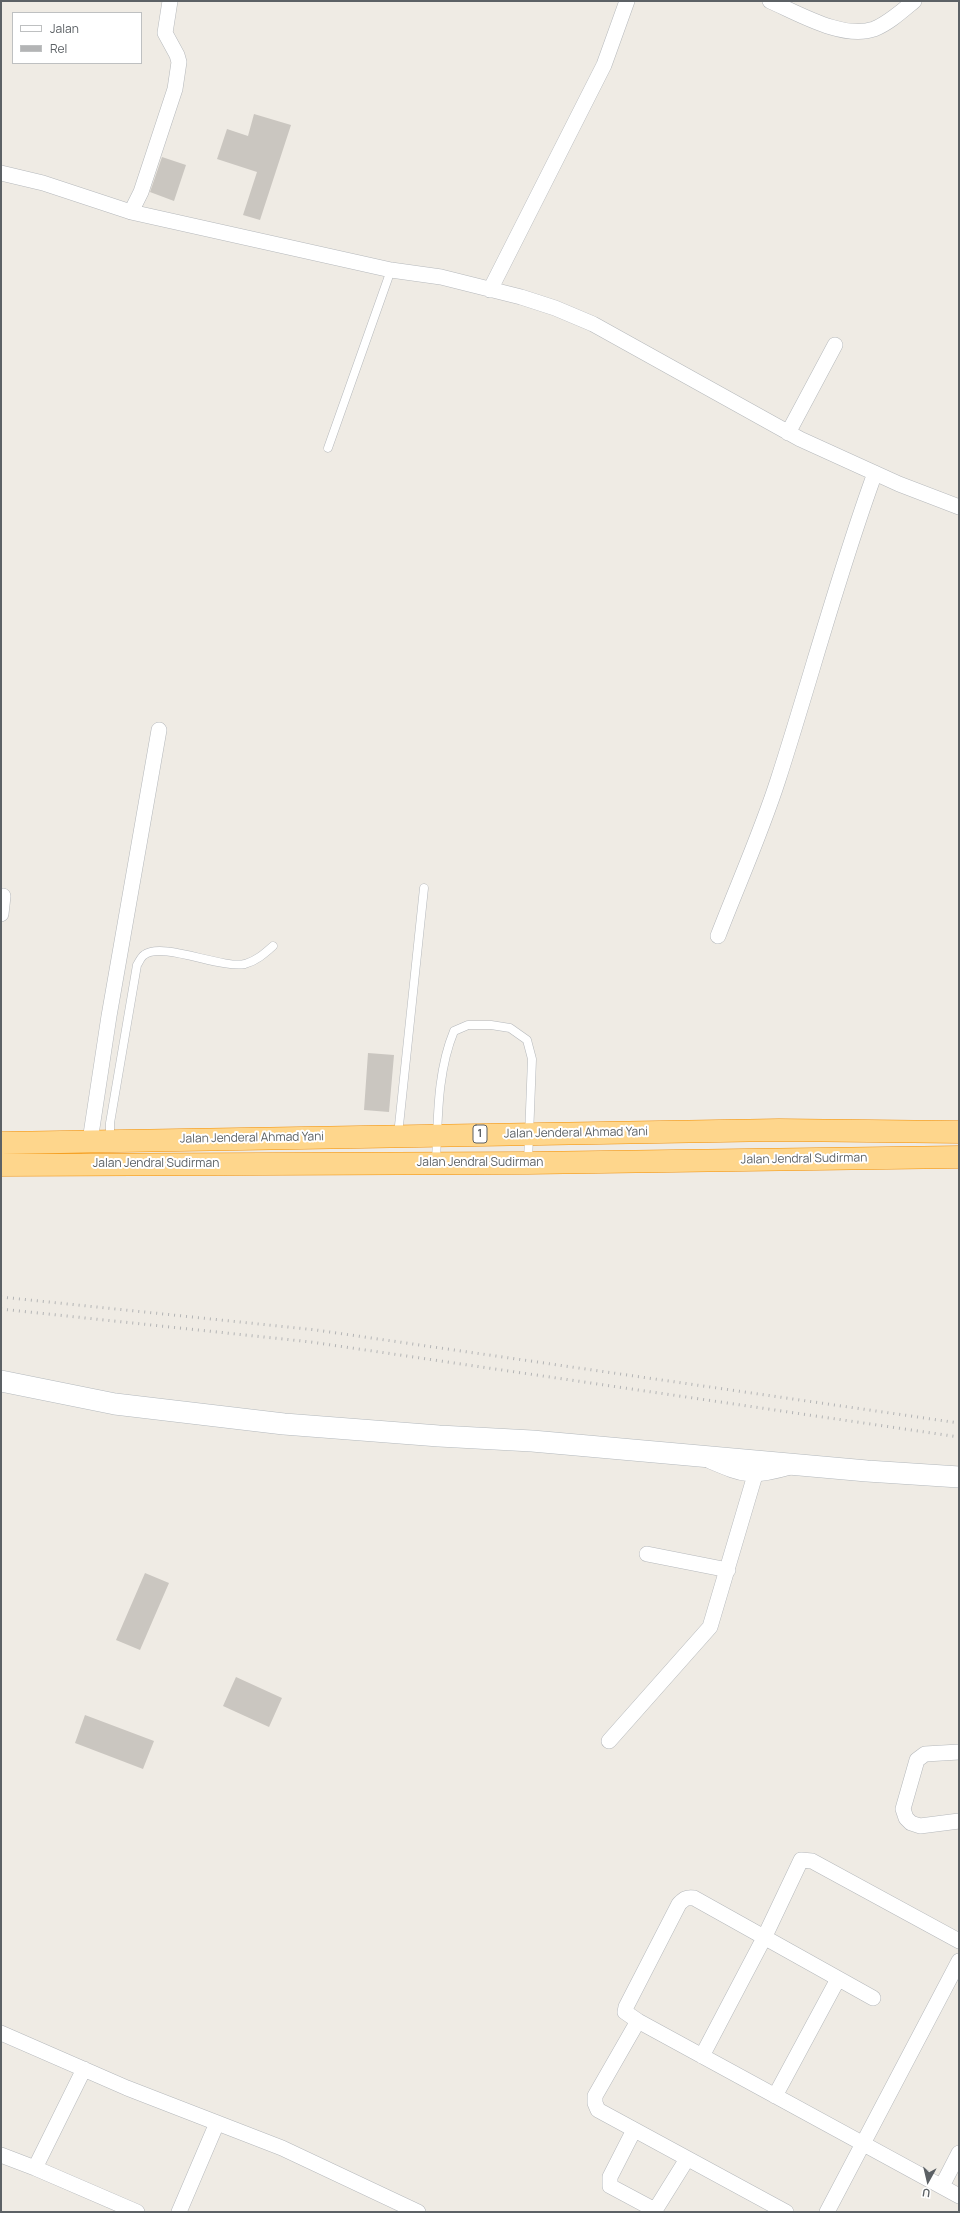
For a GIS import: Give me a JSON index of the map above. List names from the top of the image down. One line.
{"streets":{"highway":["Jalan Jenderal Ahmad Yani","1","Jalan Jendral Sudirman"]},"legend":["Jalan","Rel"],"north":"bottom"}
